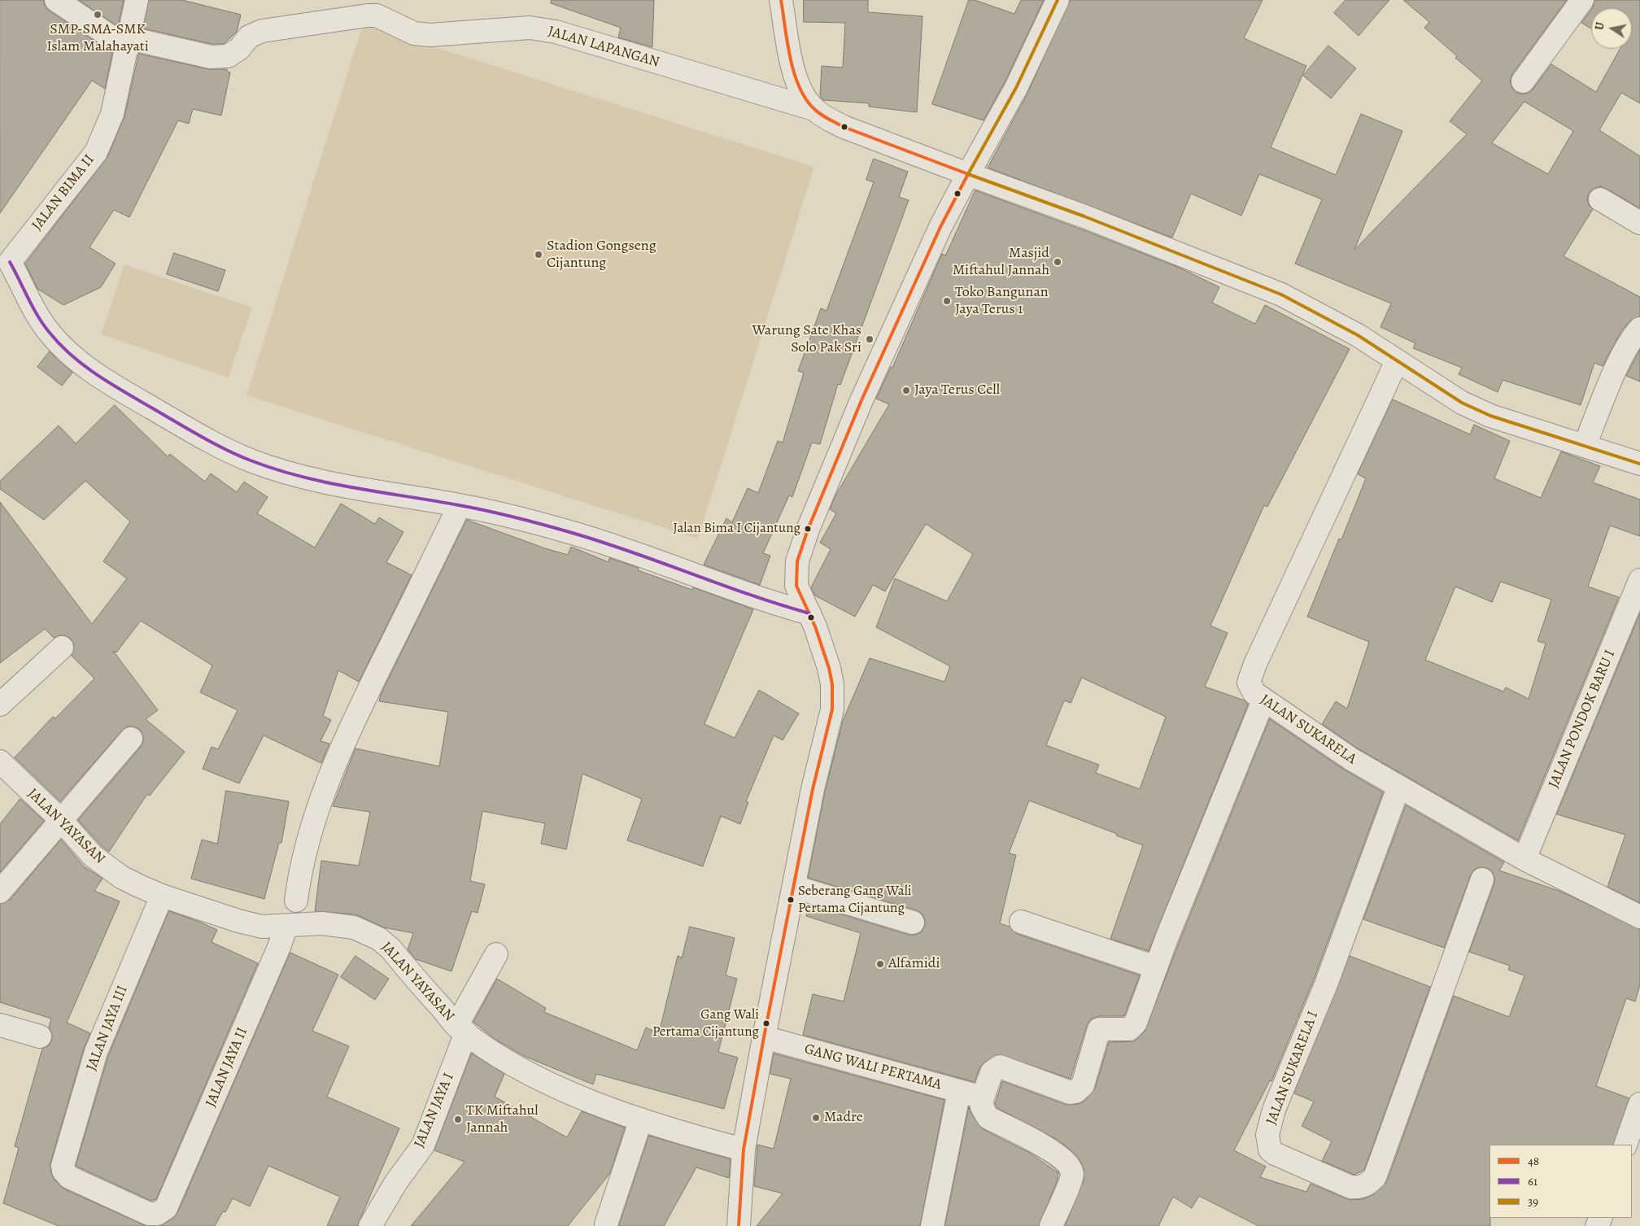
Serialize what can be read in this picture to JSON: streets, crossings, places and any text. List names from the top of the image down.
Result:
{
  "streets": {
    "street": [
      "JALAN LAPANGAN",
      "JALAN BIMA II",
      "JALAN PONDOK BARU I",
      "JALAN SUKARELA",
      "JALAN YAYASAN",
      "JALAN JAYA III",
      "JALAN JAYA II",
      "GANG WALI PERTAMA",
      "JALAN SUKARELA I",
      "JALAN JAYA I"
    ]
  },
  "crossings": [
    ["JALAN LAPANGAN", "JALAN BIMA II"],
    ["JALAN PONDOK BARU I", "JALAN SUKARELA"],
    ["JALAN SUKARELA", "JALAN SUKARELA I"],
    ["JALAN YAYASAN", "JALAN JAYA III"],
    ["JALAN YAYASAN", "JALAN JAYA II"],
    ["JALAN YAYASAN", "JALAN JAYA I"],
    ["JALAN JAYA III", "JALAN JAYA II"]
  ],
  "places": [
    "SMP-SMA-SMK Islam Malahayati",
    "Stadion Gongseng Cijantung",
    "Masjid Miftahul Jannah",
    "Toko Bangunan Jaya Terus 1",
    "Warung Sate Khas Solo Pak Sri",
    "Jaya Terus Cell",
    "Jalan Bima I Cijantung",
    "Seberang Gang Wali Pertama Cijantung",
    "Alfamidi",
    "Gang Wali Pertama Cijantung",
    "Madre",
    "TK Miftahul Jannah"
  ],
  "lines": ["transit line 48", "transit line 39", "transit line 61"],
  "legend": ["48", "61", "39"],
  "north": "left"
}
